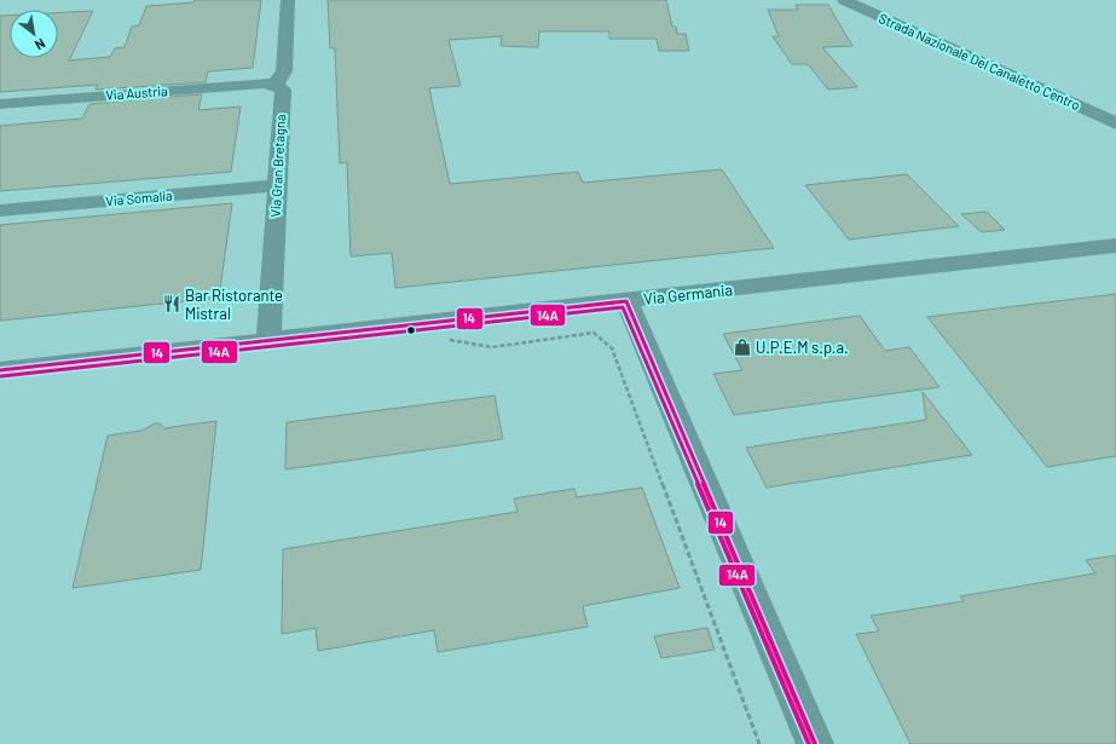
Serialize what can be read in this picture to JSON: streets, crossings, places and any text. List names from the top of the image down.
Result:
{
  "streets": {
    "street": [
      "Strada Nazionale Del Canaletto Centro",
      "Via Austria",
      "Via Gran Bretagna",
      "Via Somalia",
      "Via Germania"
    ]
  },
  "crossings": [
    ["Via Austria", "Via Gran Bretagna"],
    ["Via Gran Bretagna", "Via Somalia"],
    ["Via Gran Bretagna", "Via Germania"]
  ],
  "places": {
    "restaurant": ["Bar Ristorante Mistral"],
    "shop": ["U.P.E.M s.p.a."]
  },
  "lines": ["transit line 14", "transit line 14A"],
  "north": "bottom right"
}
